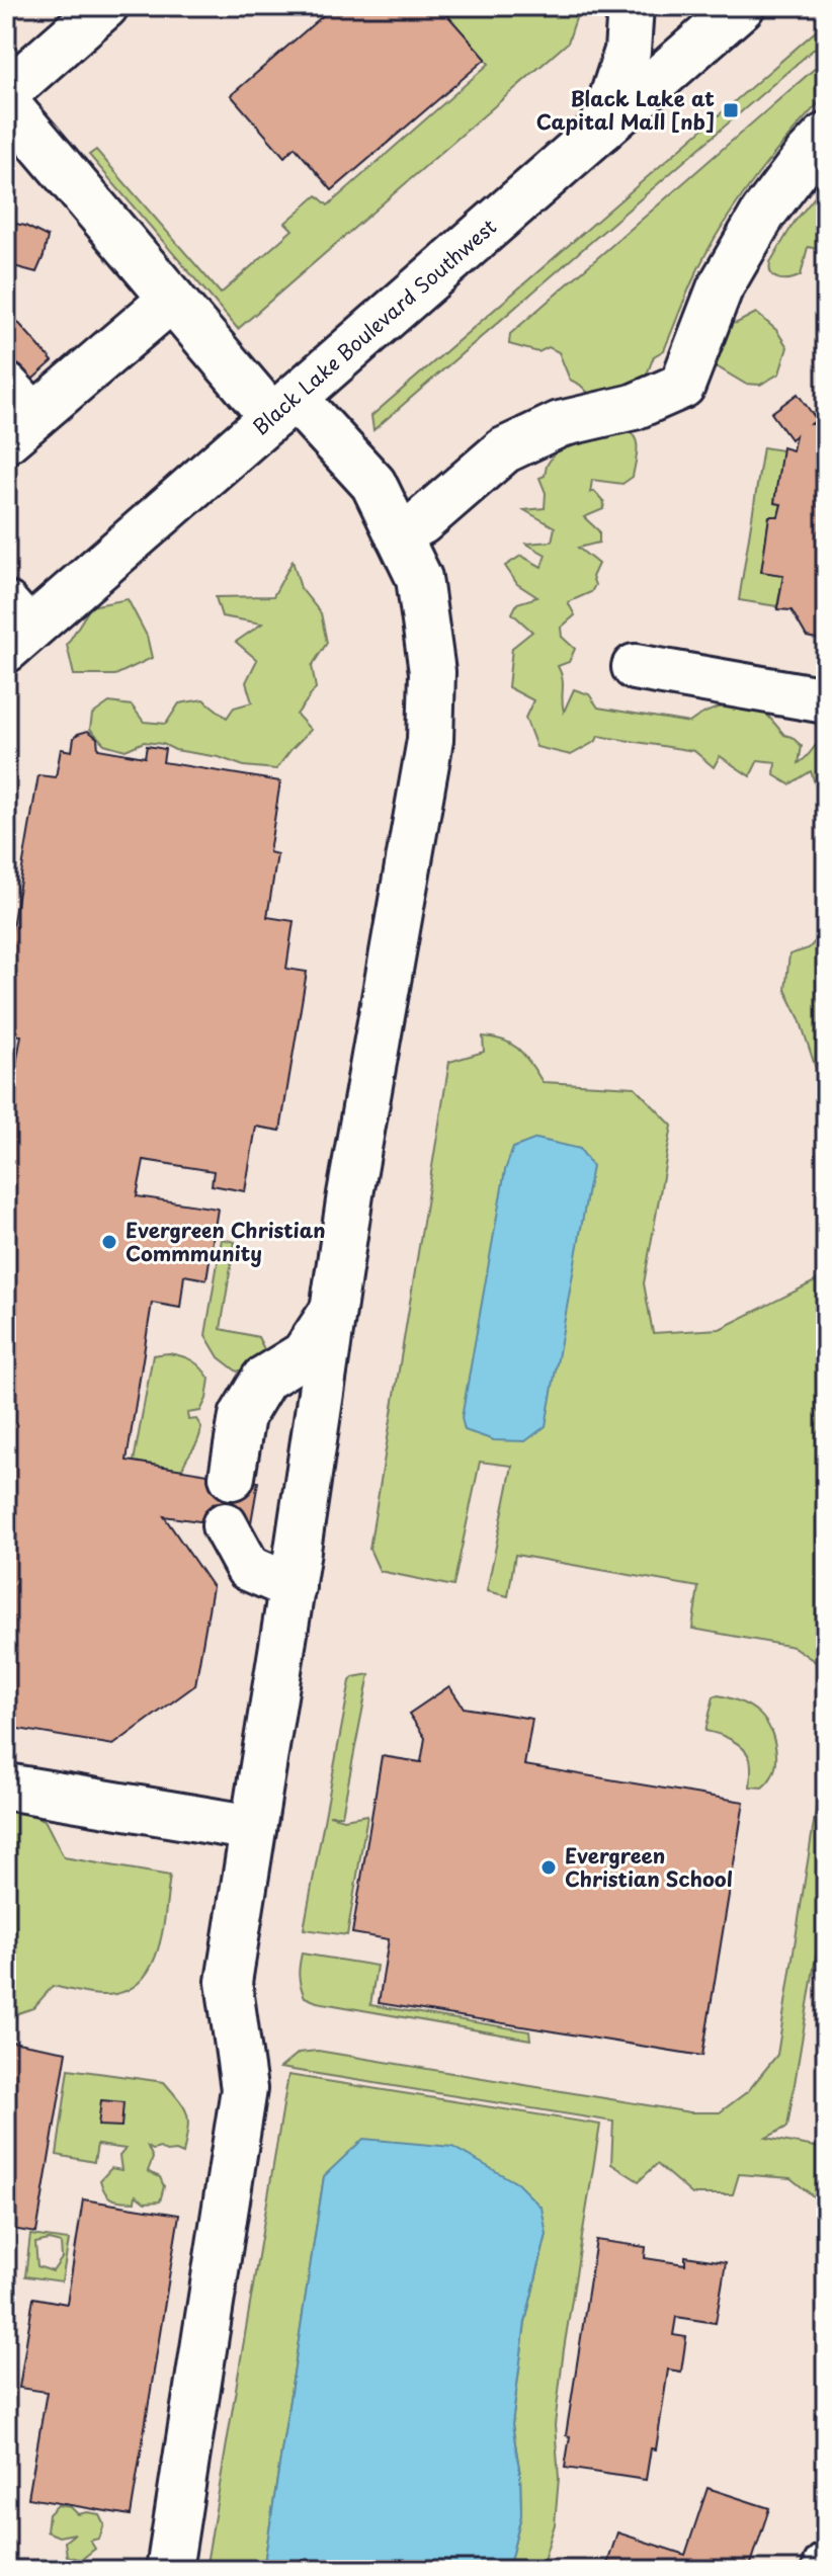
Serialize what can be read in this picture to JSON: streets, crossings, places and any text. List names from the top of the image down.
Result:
{
  "streets": {
    "main road": ["Black Lake Boulevard Southwest"]
  },
  "places": {
    "transit": ["Black Lake at Capital Mall [nb]"],
    "other": ["Evergreen Christian Commmunity", "Evergreen Christian School"]
  }
}
